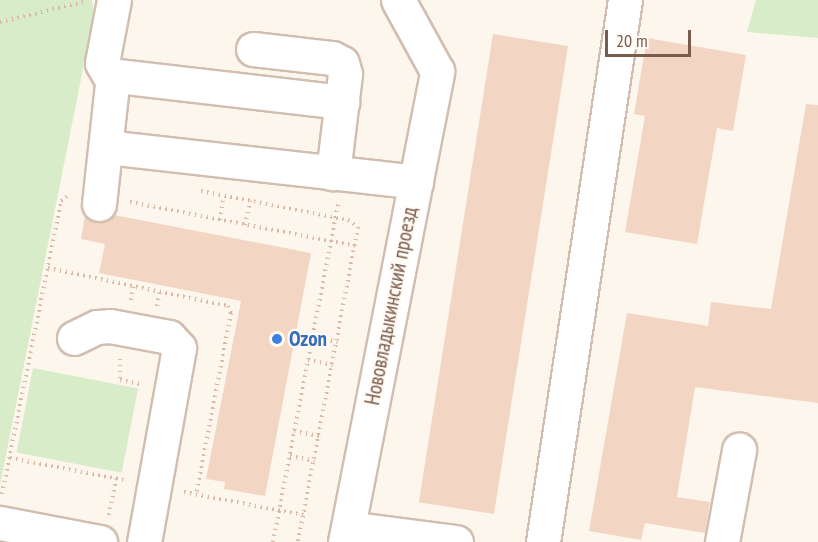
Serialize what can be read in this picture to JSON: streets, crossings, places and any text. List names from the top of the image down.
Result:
{
  "streets": {
    "street": ["Нововладыкинский проезд"]
  },
  "places": ["Ozon"],
  "scale_bar": "20 m"
}
